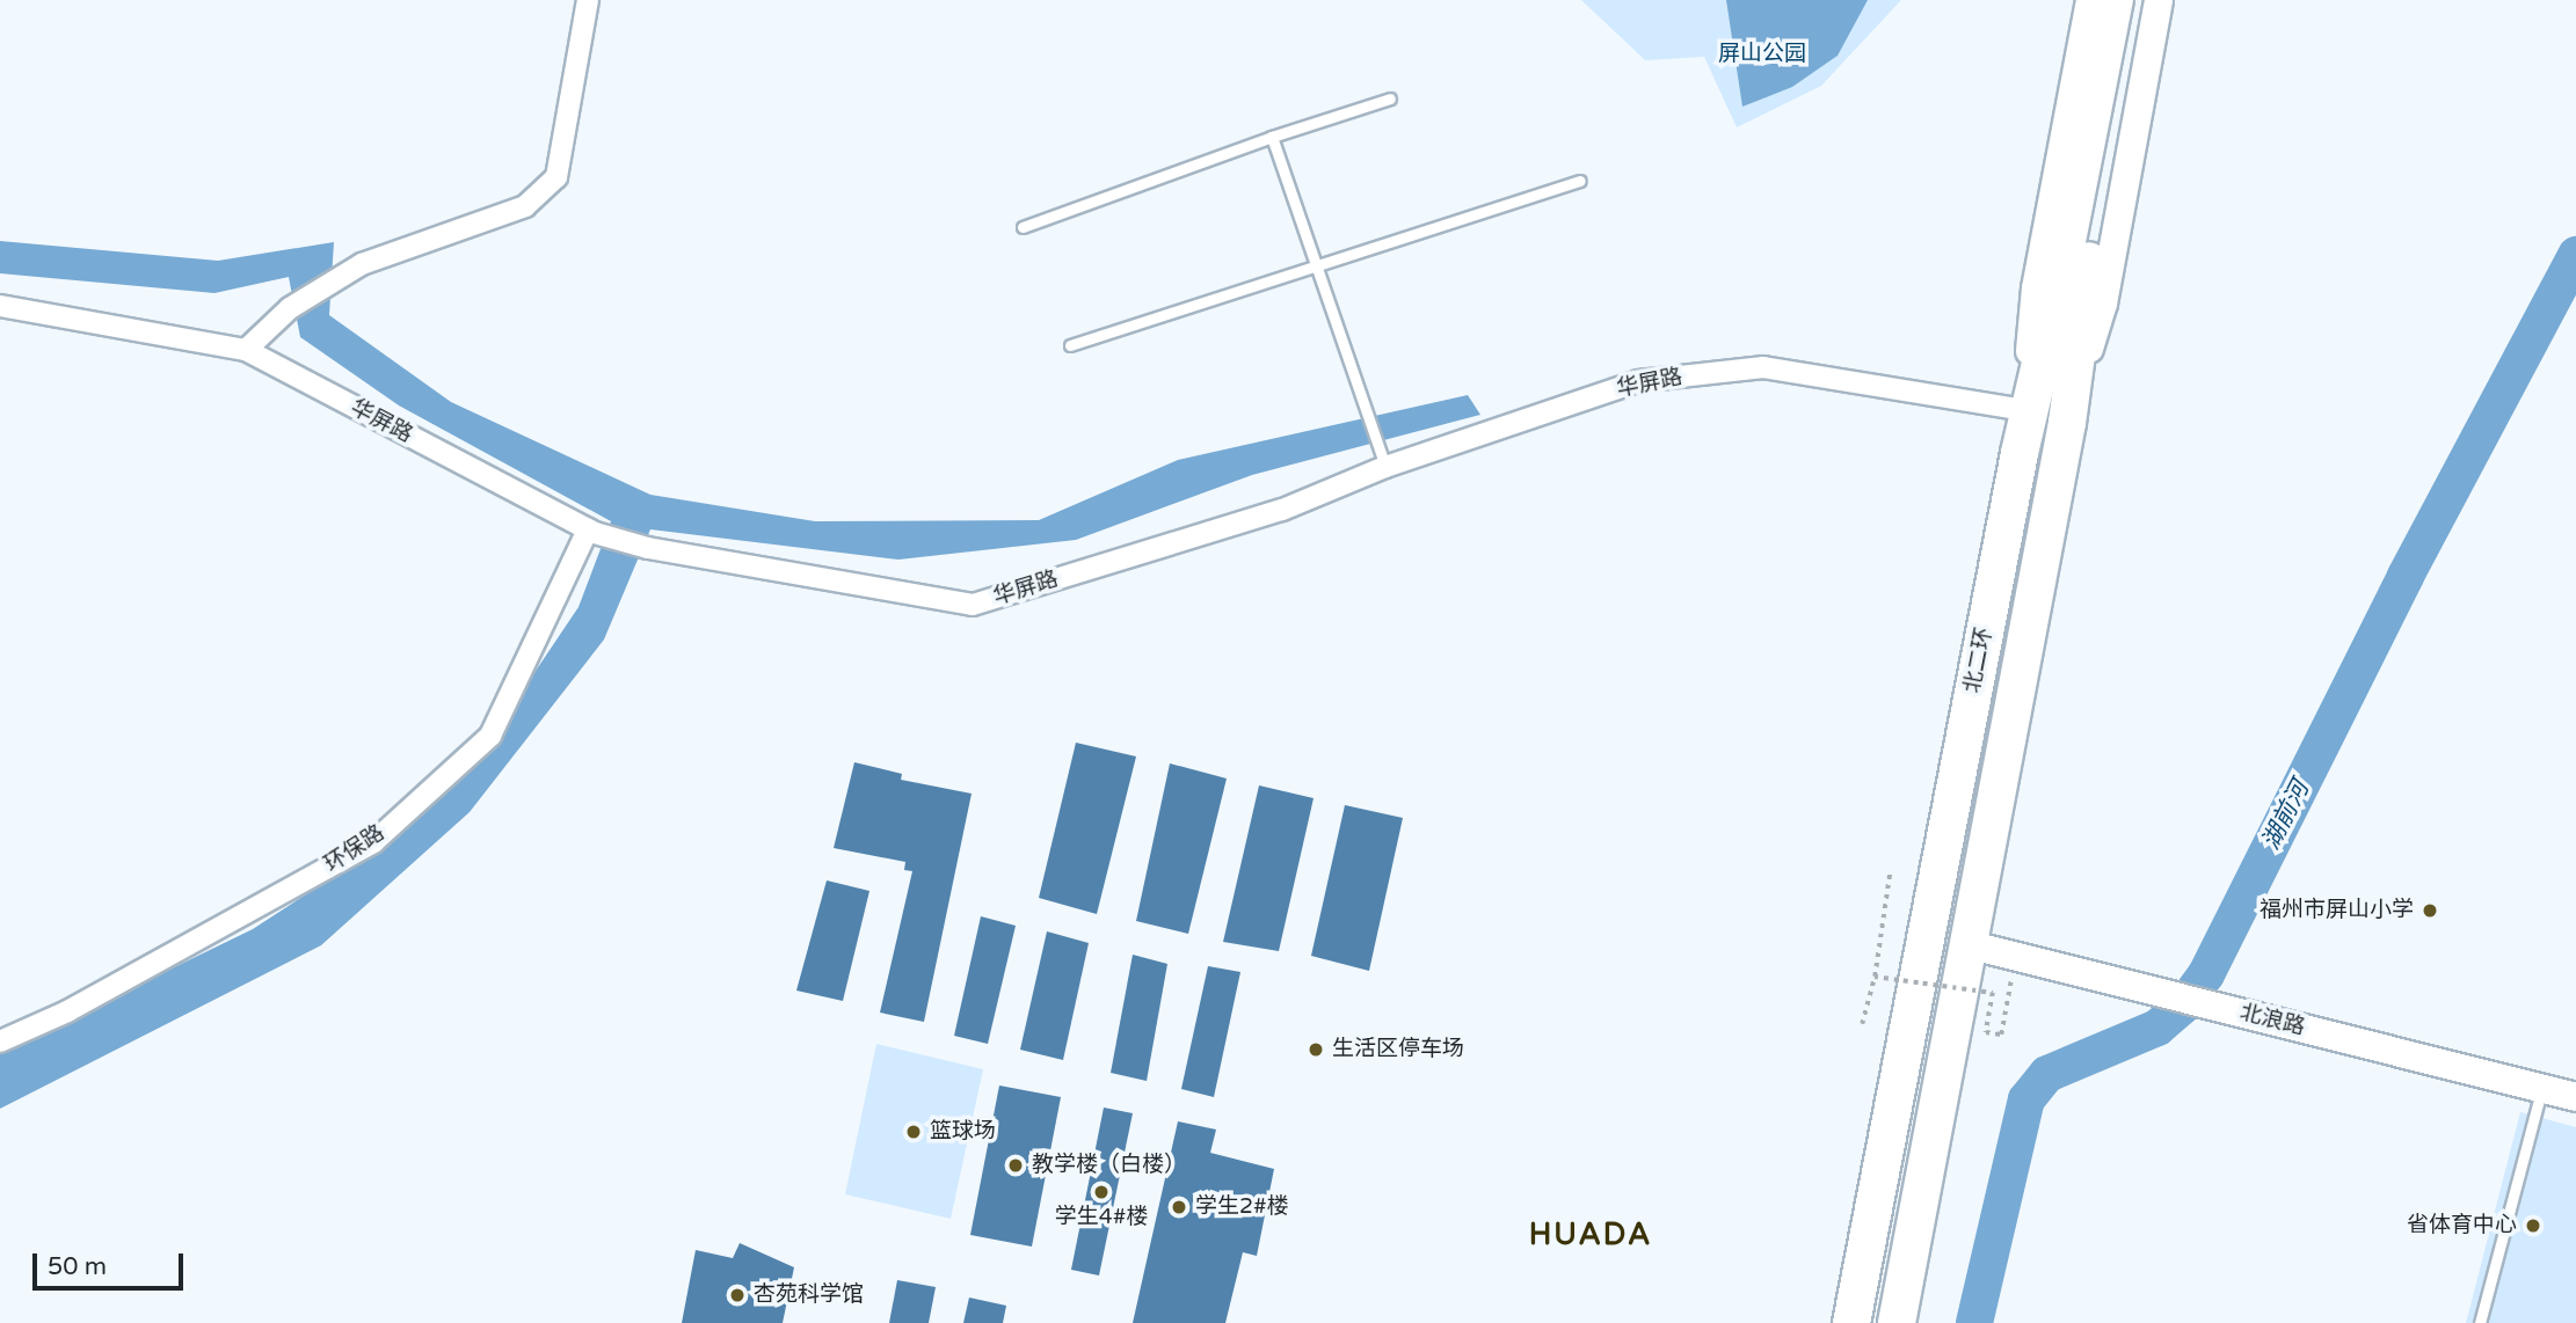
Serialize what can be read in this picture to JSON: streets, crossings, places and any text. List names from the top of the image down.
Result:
{
  "streets": {
    "highway": ["北二环"],
    "main road": ["北浪路"],
    "street": ["华屏路", "环保路"]
  },
  "crossings": [
    ["华屏路", "环保路"],
    ["北二环", "北浪路"]
  ],
  "districts": ["HUADA"],
  "water": ["湖前河"],
  "parks": ["屏山公园"],
  "places": [
    "福州市屏山小学",
    "生活区停车场",
    "篮球场",
    "教学楼（白楼）",
    "学生4#楼",
    "学生2#楼",
    "省体育中心",
    "杏苑科学馆"
  ],
  "scale_bar": "50 m"
}
